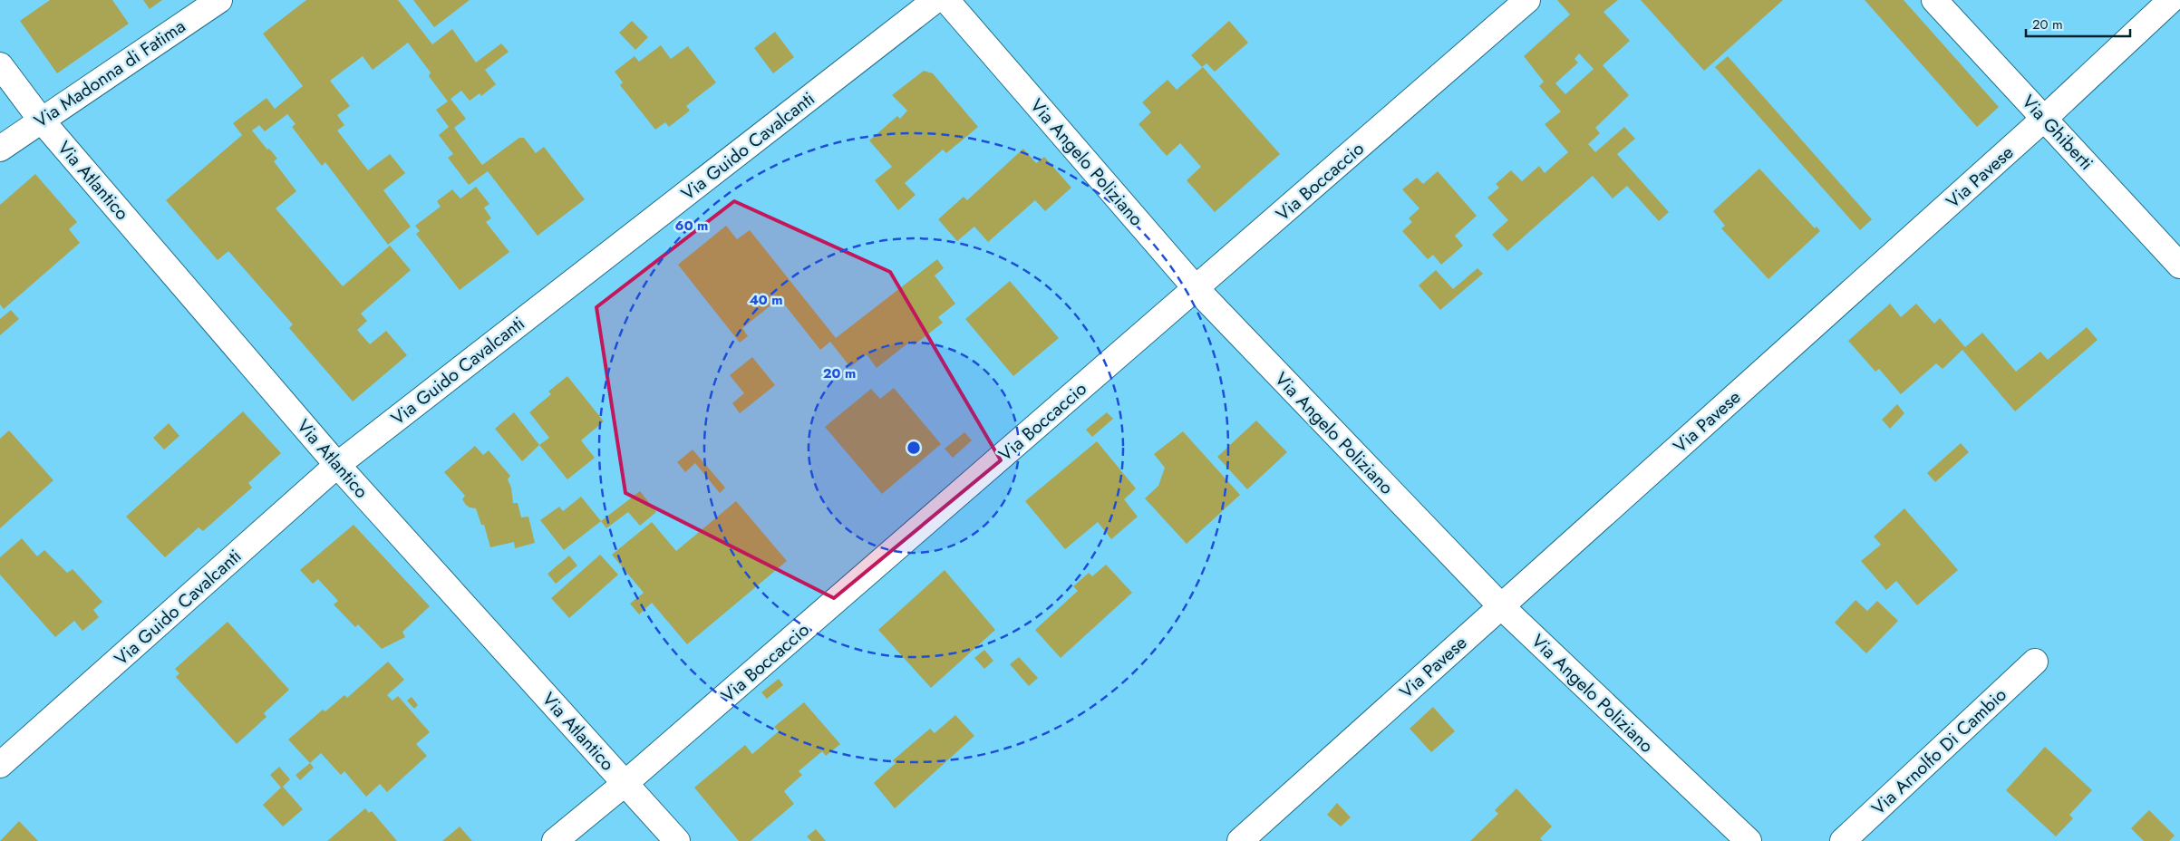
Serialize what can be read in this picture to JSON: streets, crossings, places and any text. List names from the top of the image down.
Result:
{
  "streets": {
    "street": [
      "Via Madonna di Fatima",
      "Via Ghiberti",
      "Via Guido Cavalcanti",
      "Via Angelo Poliziano",
      "Via Pavese",
      "Via Atlantico",
      "Via Boccaccio",
      "Via Arnolfo Di Cambio"
    ]
  },
  "crossings": [
    ["Via Madonna di Fatima", "Via Atlantico"],
    ["Via Ghiberti", "Via Pavese"],
    ["Via Guido Cavalcanti", "Via Atlantico"],
    ["Via Angelo Poliziano", "Via Pavese"],
    ["Via Angelo Poliziano", "Via Boccaccio"],
    ["Via Atlantico", "Via Boccaccio"]
  ],
  "scale_bar": "20 m",
  "rings": ["60 m", "40 m", "20 m"]
}
